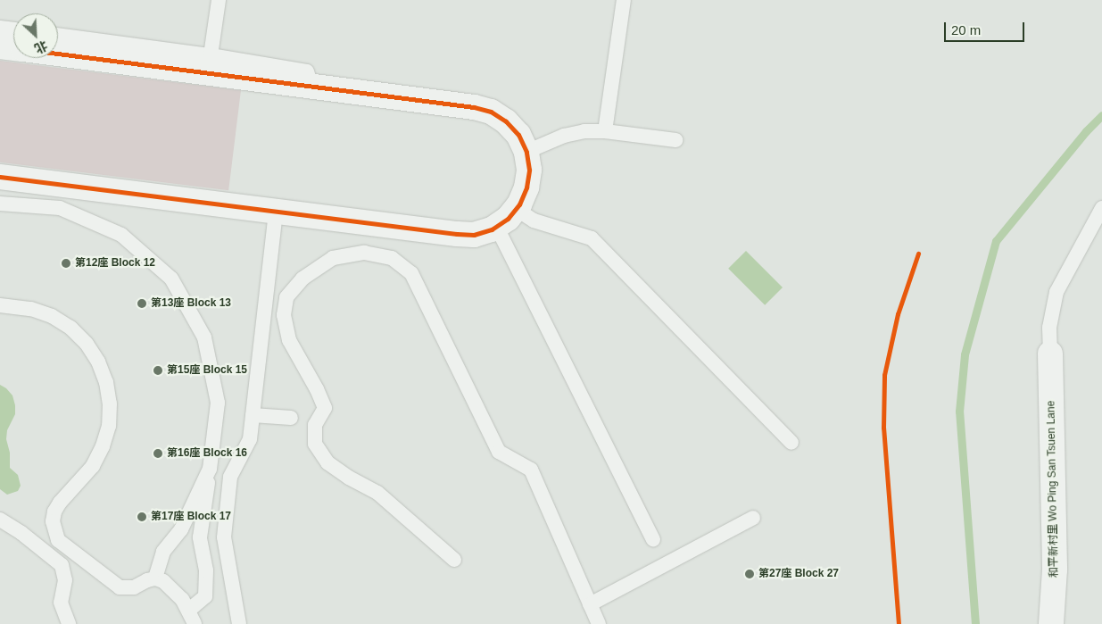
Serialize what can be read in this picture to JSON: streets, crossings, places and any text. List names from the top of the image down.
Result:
{
  "streets": {
    "street": ["和平新村里 Wo Ping San Tsuen Lane"]
  },
  "places": [
    "第12座 Block 12",
    "第13座 Block 13",
    "第15座 Block 15",
    "第16座 Block 16",
    "第17座 Block 17",
    "第27座 Block 27"
  ],
  "scale_bar": "20 m",
  "north": "bottom right"
}
